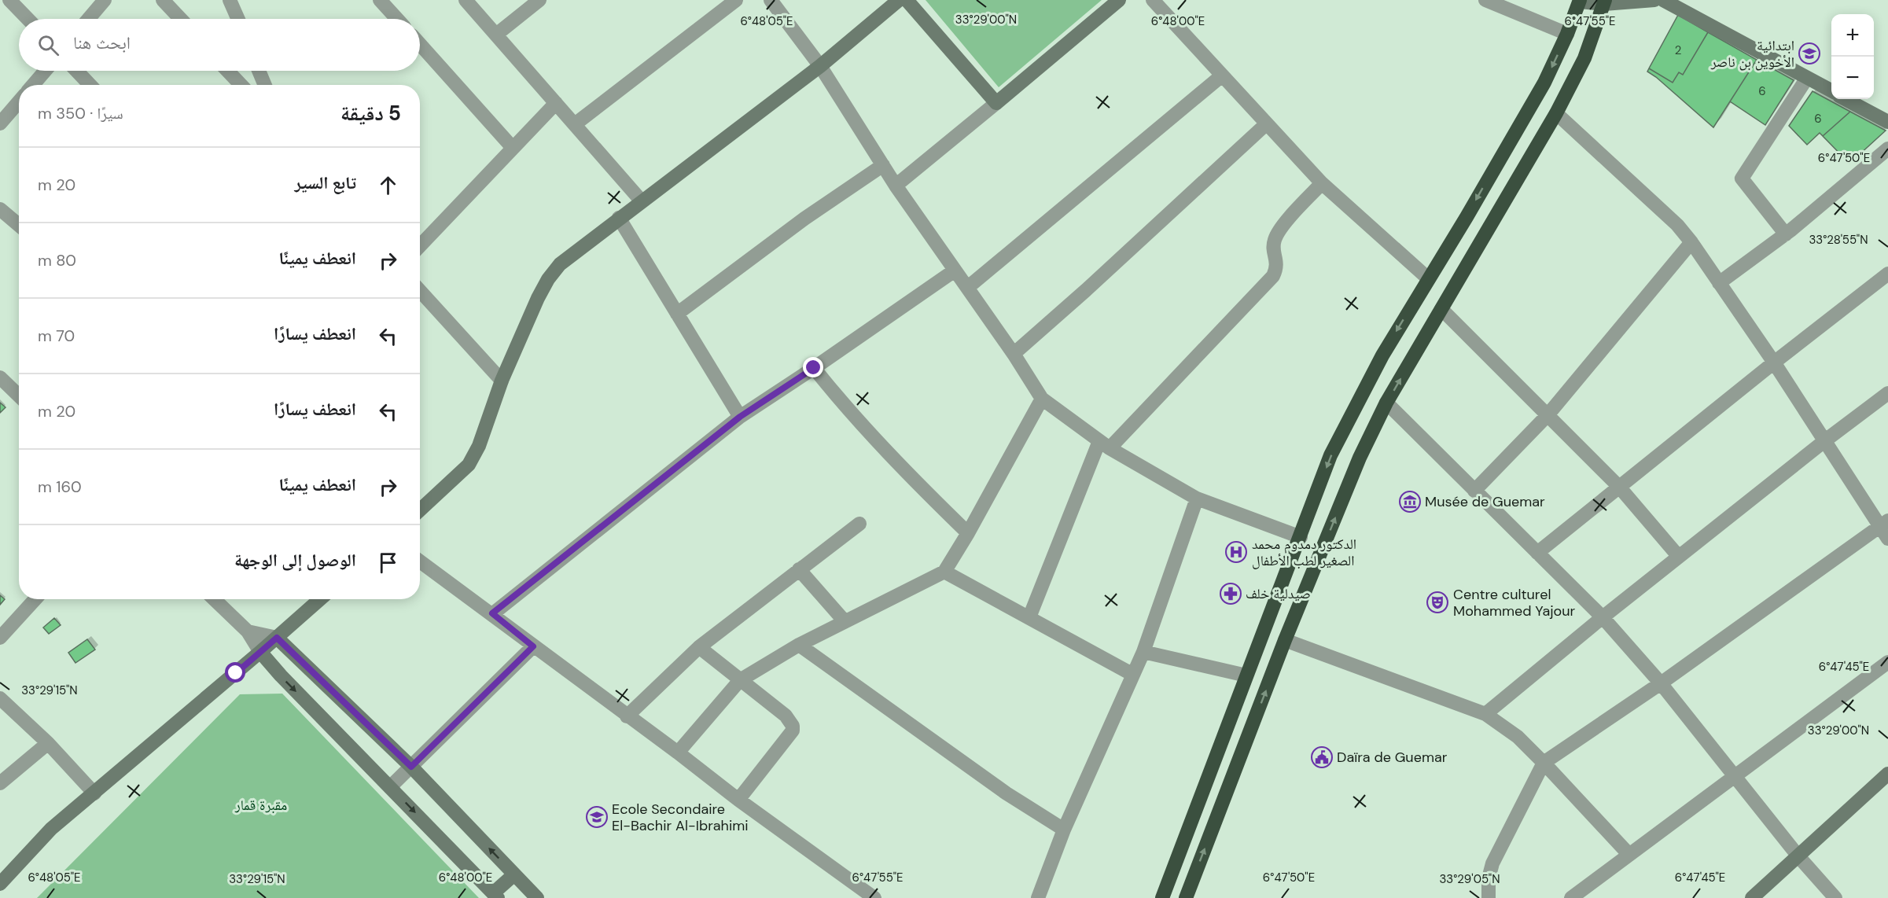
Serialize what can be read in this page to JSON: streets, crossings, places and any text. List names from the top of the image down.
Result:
{
  "parks": ["مقبرة قمار"],
  "places": {
    "school or university": ["ابتدائية الأخوين بن ناصر", "Ecole Secondaire El-Bachir Al-Ibrahimi"],
    "museum": ["Musée de Guemar"],
    "hospital": ["الدكتور دمدوم محمد الصغير لطب الأطفال"],
    "pharmacy": ["صيدلية خلف"],
    "theatre": ["Centre culturel Mohammed Yajour"],
    "public building": ["Daïra de Guemar"]
  },
  "house_numbers": ["2", "6", "6"],
  "page": {
    "map_buttons": ["+", "−"],
    "search": "ابحث هنا",
    "heading": ["5 دقيقة", "سيرًا · 350 m"],
    "list": [
      ["تابع السير", "20 m"],
      ["انعطف يمينًا", "80 m"],
      ["انعطف يسارًا", "70 m"],
      ["انعطف يسارًا", "20 m"],
      ["انعطف يمينًا", "160 m"],
      "الوصول إلى الوجهة"
    ]
  },
  "coordinates": [
    "33°29'00\"N",
    "6°48'05\"E",
    "6°48'00\"E",
    "6°47'55\"E",
    "6°47'50\"E",
    "33°28'55\"N",
    "6°47'45\"E",
    "33°29'15\"N",
    "33°29'05\"N"
  ]
}
